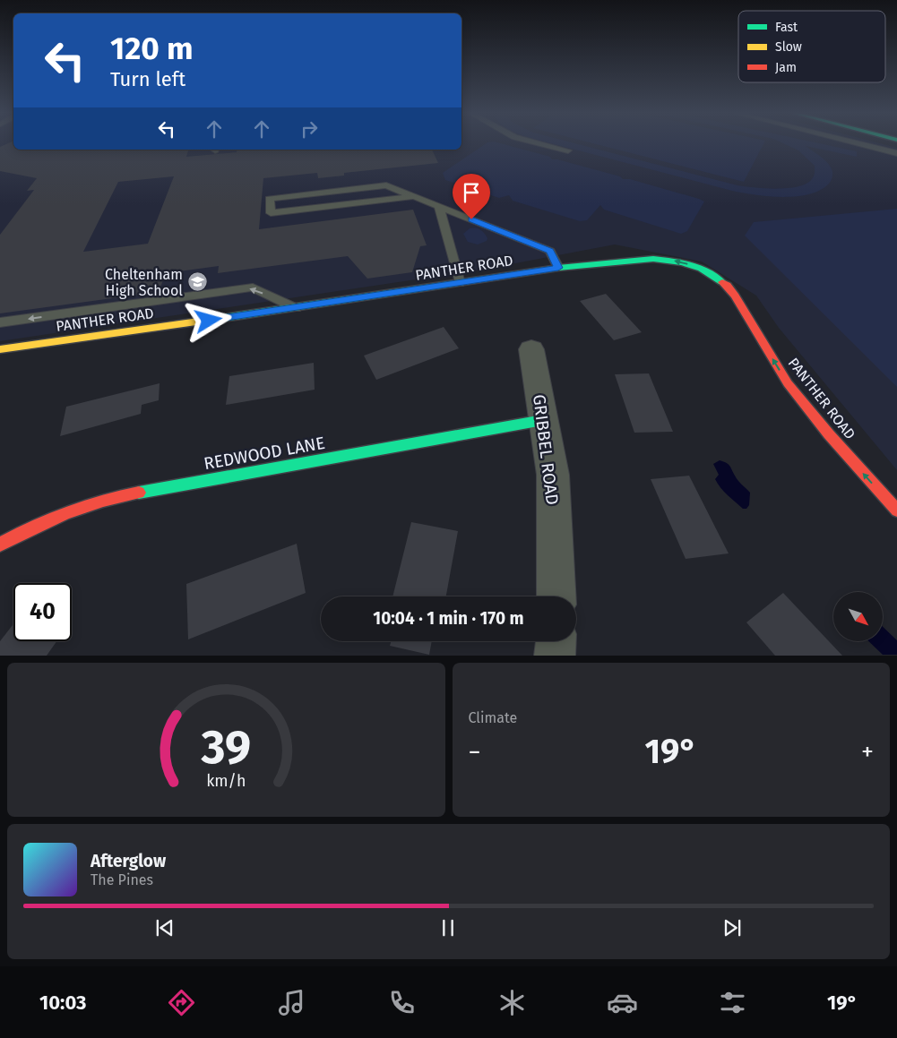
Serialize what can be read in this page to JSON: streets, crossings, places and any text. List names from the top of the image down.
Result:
{
  "streets": {
    "street": ["PANTHER ROAD", "GRIBBEL ROAD", "REDWOOD LANE"]
  },
  "crossings": [
    ["GRIBBEL ROAD", "REDWOOD LANE"]
  ],
  "one_way": ["PANTHER ROAD"],
  "places": {
    "school or university": ["Cheltenham High School"]
  },
  "legend": ["Fast", "Slow", "Jam"],
  "north": "bottom right",
  "page": {
    "turn": ["120 m", "Turn left"],
    "limit": "40",
    "trip": "10:04 · 1 min · 170 m",
    "tile": "Climate",
    "heat": ["−", "19°", "+"],
    "song": ["Afterglow", "The Pines"],
    "tabs": ["10:03", "19°"],
    "gauge": ["39", "km/h"]
  }
}
